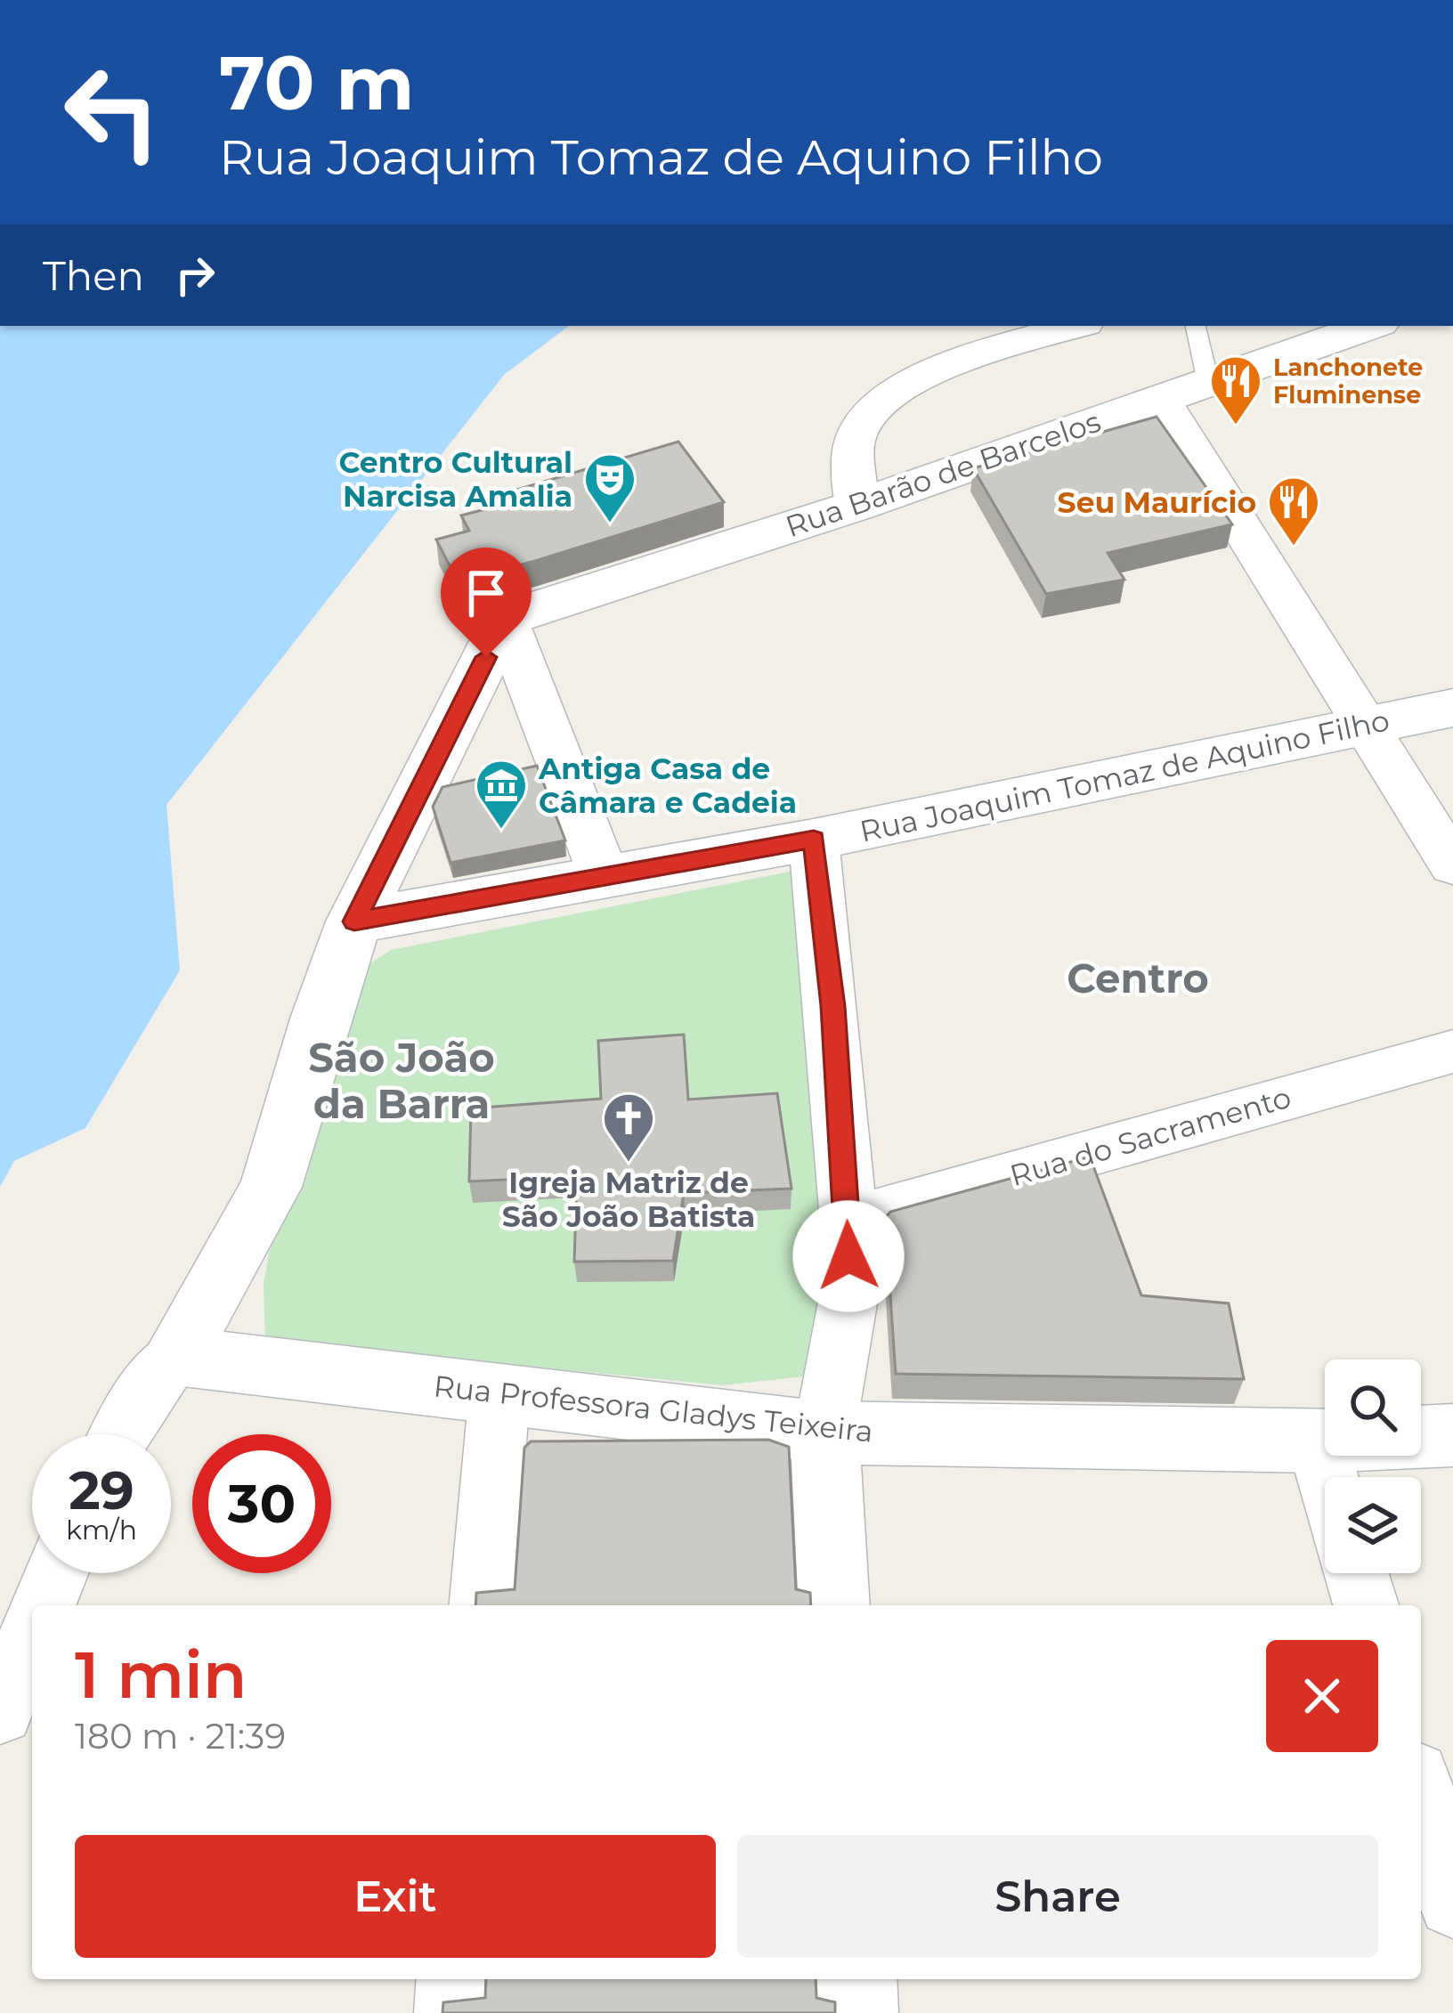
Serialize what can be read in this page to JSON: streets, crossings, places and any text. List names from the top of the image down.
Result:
{
  "streets": {
    "main road": ["Rua Barão de Barcelos", "Rua Joaquim Tomaz de Aquino Filho", "Rua Professora Gladys Teixeira"],
    "street": ["Rua do Sacramento"]
  },
  "districts": ["Centro", "São João da Barra"],
  "places": {
    "restaurant": ["Lanchonete Fluminense", "Seu Maurício"],
    "theatre": ["Centro Cultural Narcisa Amalia"],
    "museum": ["Antiga Casa de Câmara e Cadeia"],
    "church": ["Igreja Matriz de São João Batista"]
  },
  "page": {
    "turn": ["70 m", "Rua Joaquim Tomaz de Aquino Filho"],
    "then": "Then",
    "speed": "29 km/h",
    "limit": "30",
    "heading": ["1 min", "180 m · 21:39"],
    "buttons": ["Exit", "Share"]
  }
}
